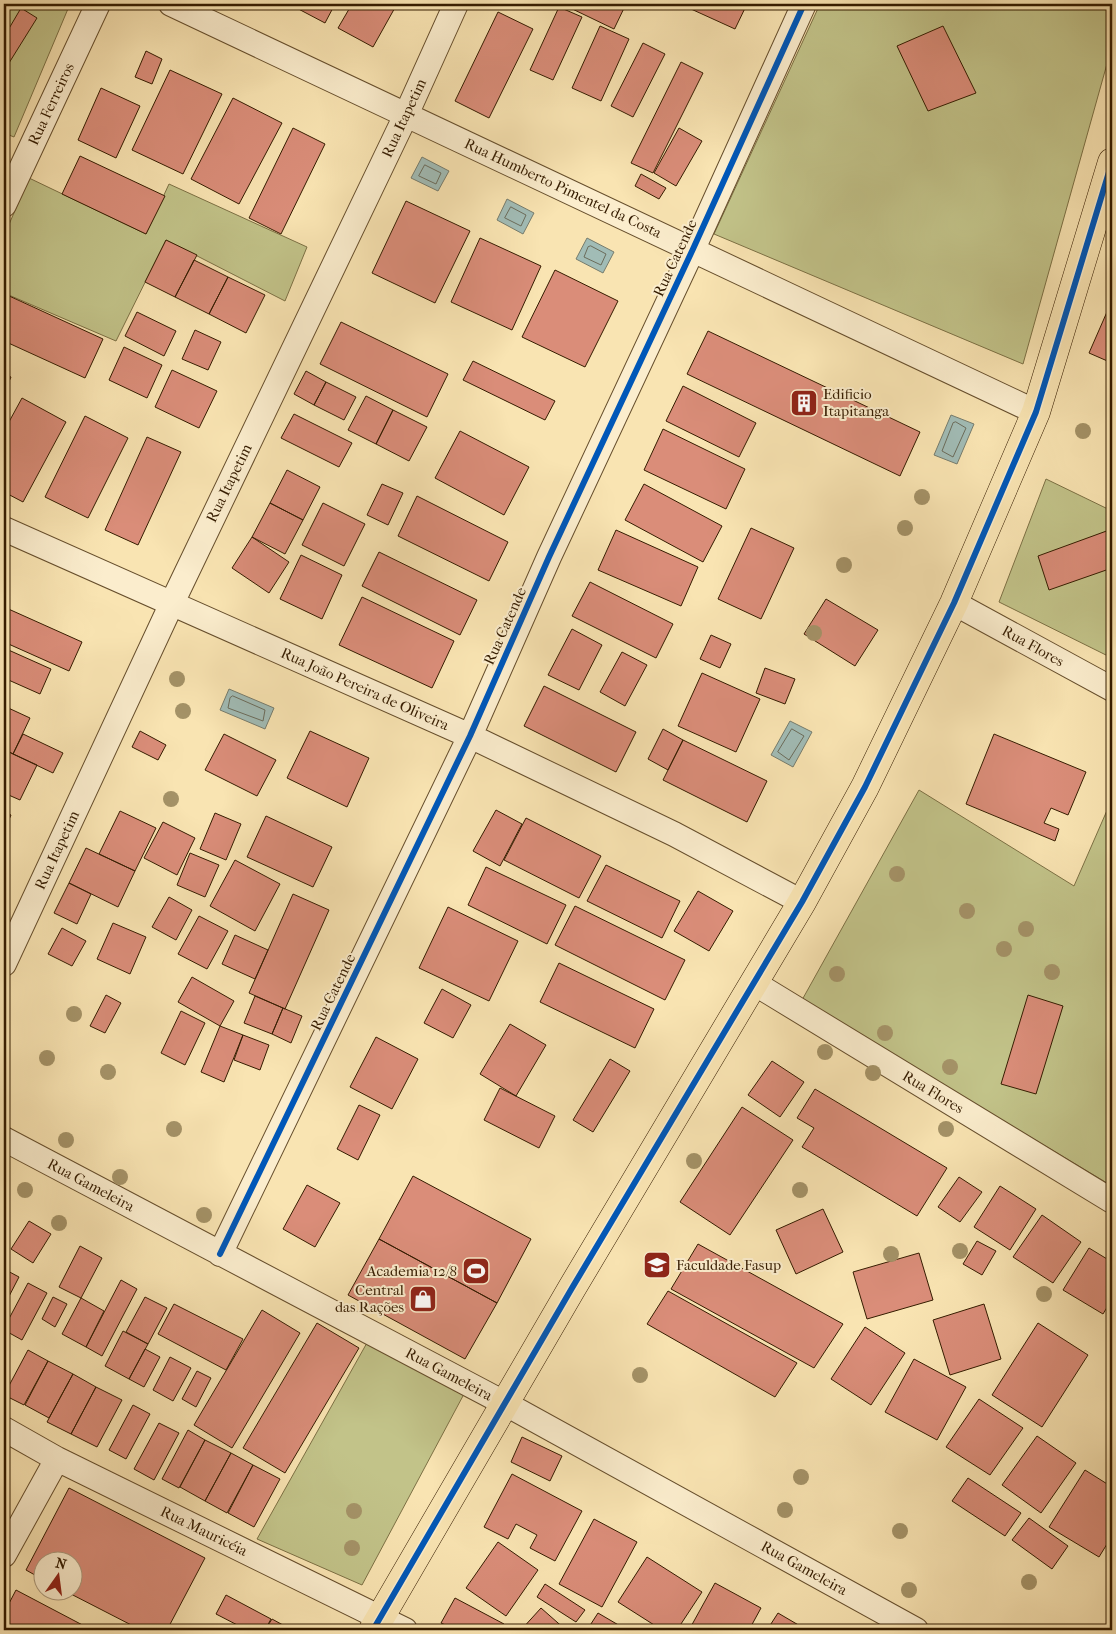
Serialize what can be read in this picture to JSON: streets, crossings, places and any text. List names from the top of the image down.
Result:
{
  "streets": {
    "street": [
      "Rua Ferreiros",
      "Rua Itapetim",
      "Rua Humberto Pimentel da Costa",
      "Rua Catende",
      "Rua Flores",
      "Rua João Pereira de Oliveira",
      "Rua Gameleira",
      "Rua Mauricéia"
    ]
  },
  "crossings": [
    ["Rua Itapetim", "Rua Humberto Pimentel da Costa"],
    ["Rua Itapetim", "Rua João Pereira de Oliveira"],
    ["Rua Humberto Pimentel da Costa", "Rua Catende"],
    ["Rua Catende", "Rua João Pereira de Oliveira"],
    ["Rua Catende", "Rua Gameleira"]
  ],
  "places": {
    "building": ["Edificio Itapitanga"],
    "school or university": ["Faculdade Fasup"],
    "sports": ["Academia 12/8"],
    "shop": ["Central das Rações"]
  },
  "north": "top"
}
